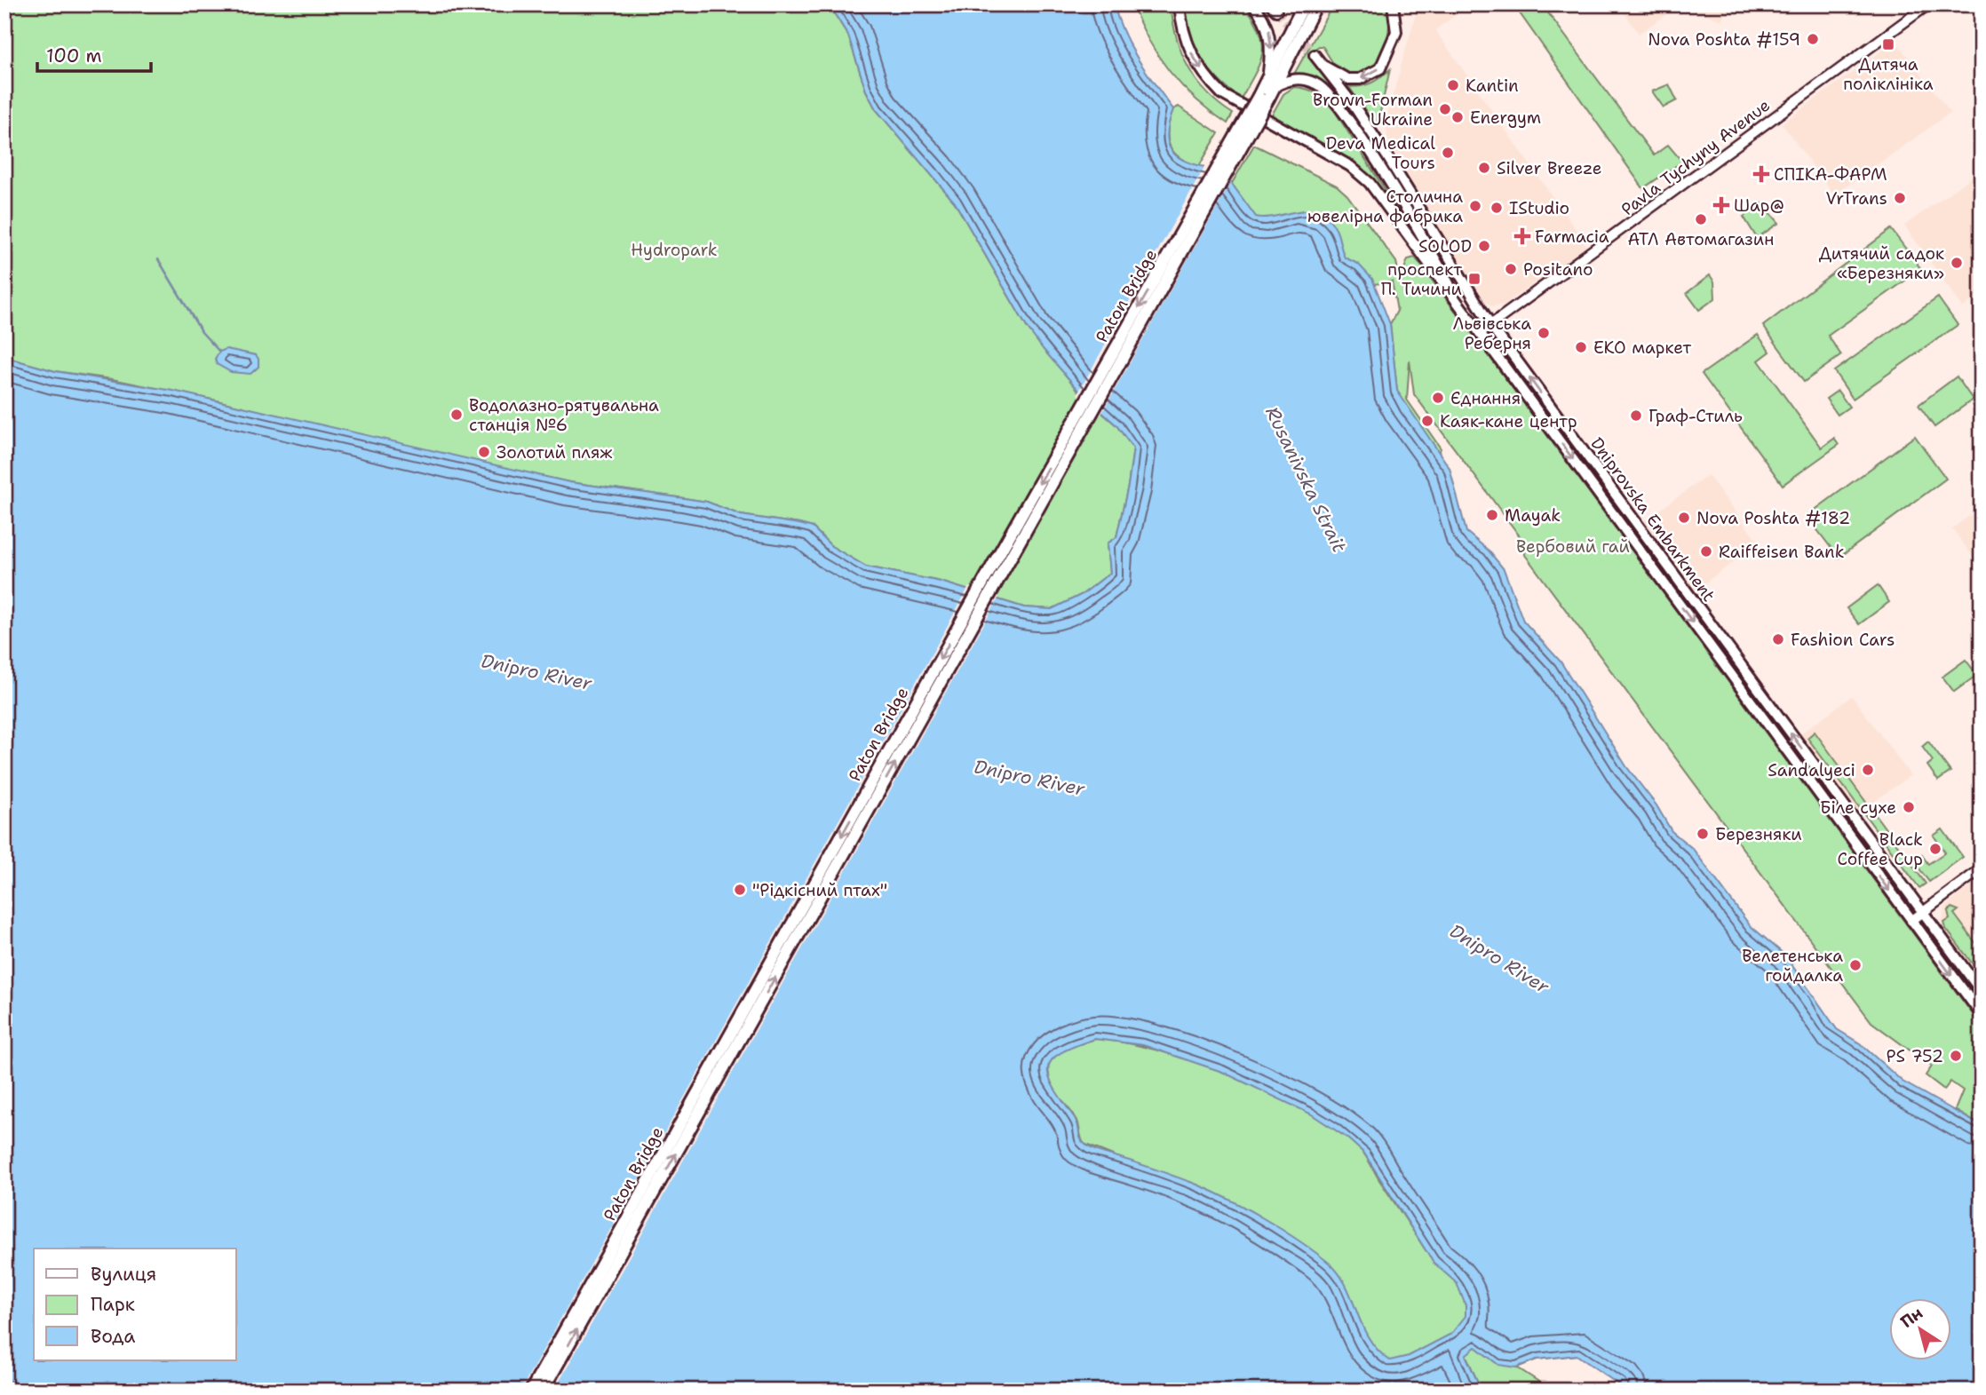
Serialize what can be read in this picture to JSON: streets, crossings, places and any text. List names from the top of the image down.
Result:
{
  "streets": {
    "highway": ["Paton Bridge"],
    "main road": ["Dniprovska Embarkment"],
    "street": ["Pavla Tychyny Avenue"]
  },
  "crossings": [
    ["Pavla Tychyny Avenue", "Dniprovska Embarkment"]
  ],
  "water": ["Rusanivska Strait", "Dnipro River"],
  "parks": ["Hydropark", "Вербовий гай"],
  "places": {
    "other": [
      "Nova Poshta #159",
      "Kantin",
      "Brown-Forman Ukraine",
      "Energym",
      "Deva Medical Tours",
      "Silver Breeze",
      "VrTrans",
      "Столична ювелірна фабрика",
      "IStudio",
      "АТЛ Автомагазин",
      "SOLOD",
      "Дитячий садок «Березняки»",
      "Positano",
      "Львівська Реберня",
      "ЕКО маркет",
      "Єднання",
      "Водолазно-рятувальна станція №6",
      "Граф-Стиль",
      "Каяк-кане центр",
      "Золотий пляж",
      "Mayak",
      "Nova Poshta #182",
      "Raiffeisen Bank",
      "Fashion Cars",
      "Sandalyeci",
      "Біле сухе",
      "Березняки",
      "Black Coffee Cup",
      "\"Рідкісний птах\"",
      "Велетенська гойдалка",
      "PS 752"
    ],
    "transit": ["Дитяча поліклініка", "проспект П. Тичини"],
    "health": ["СПІКА-ФАРМ", "Шар@", "Farmacia"]
  },
  "legend": ["Вулиця", "Парк", "Вода"],
  "scale_bar": "100 m",
  "north": "top left"
}
